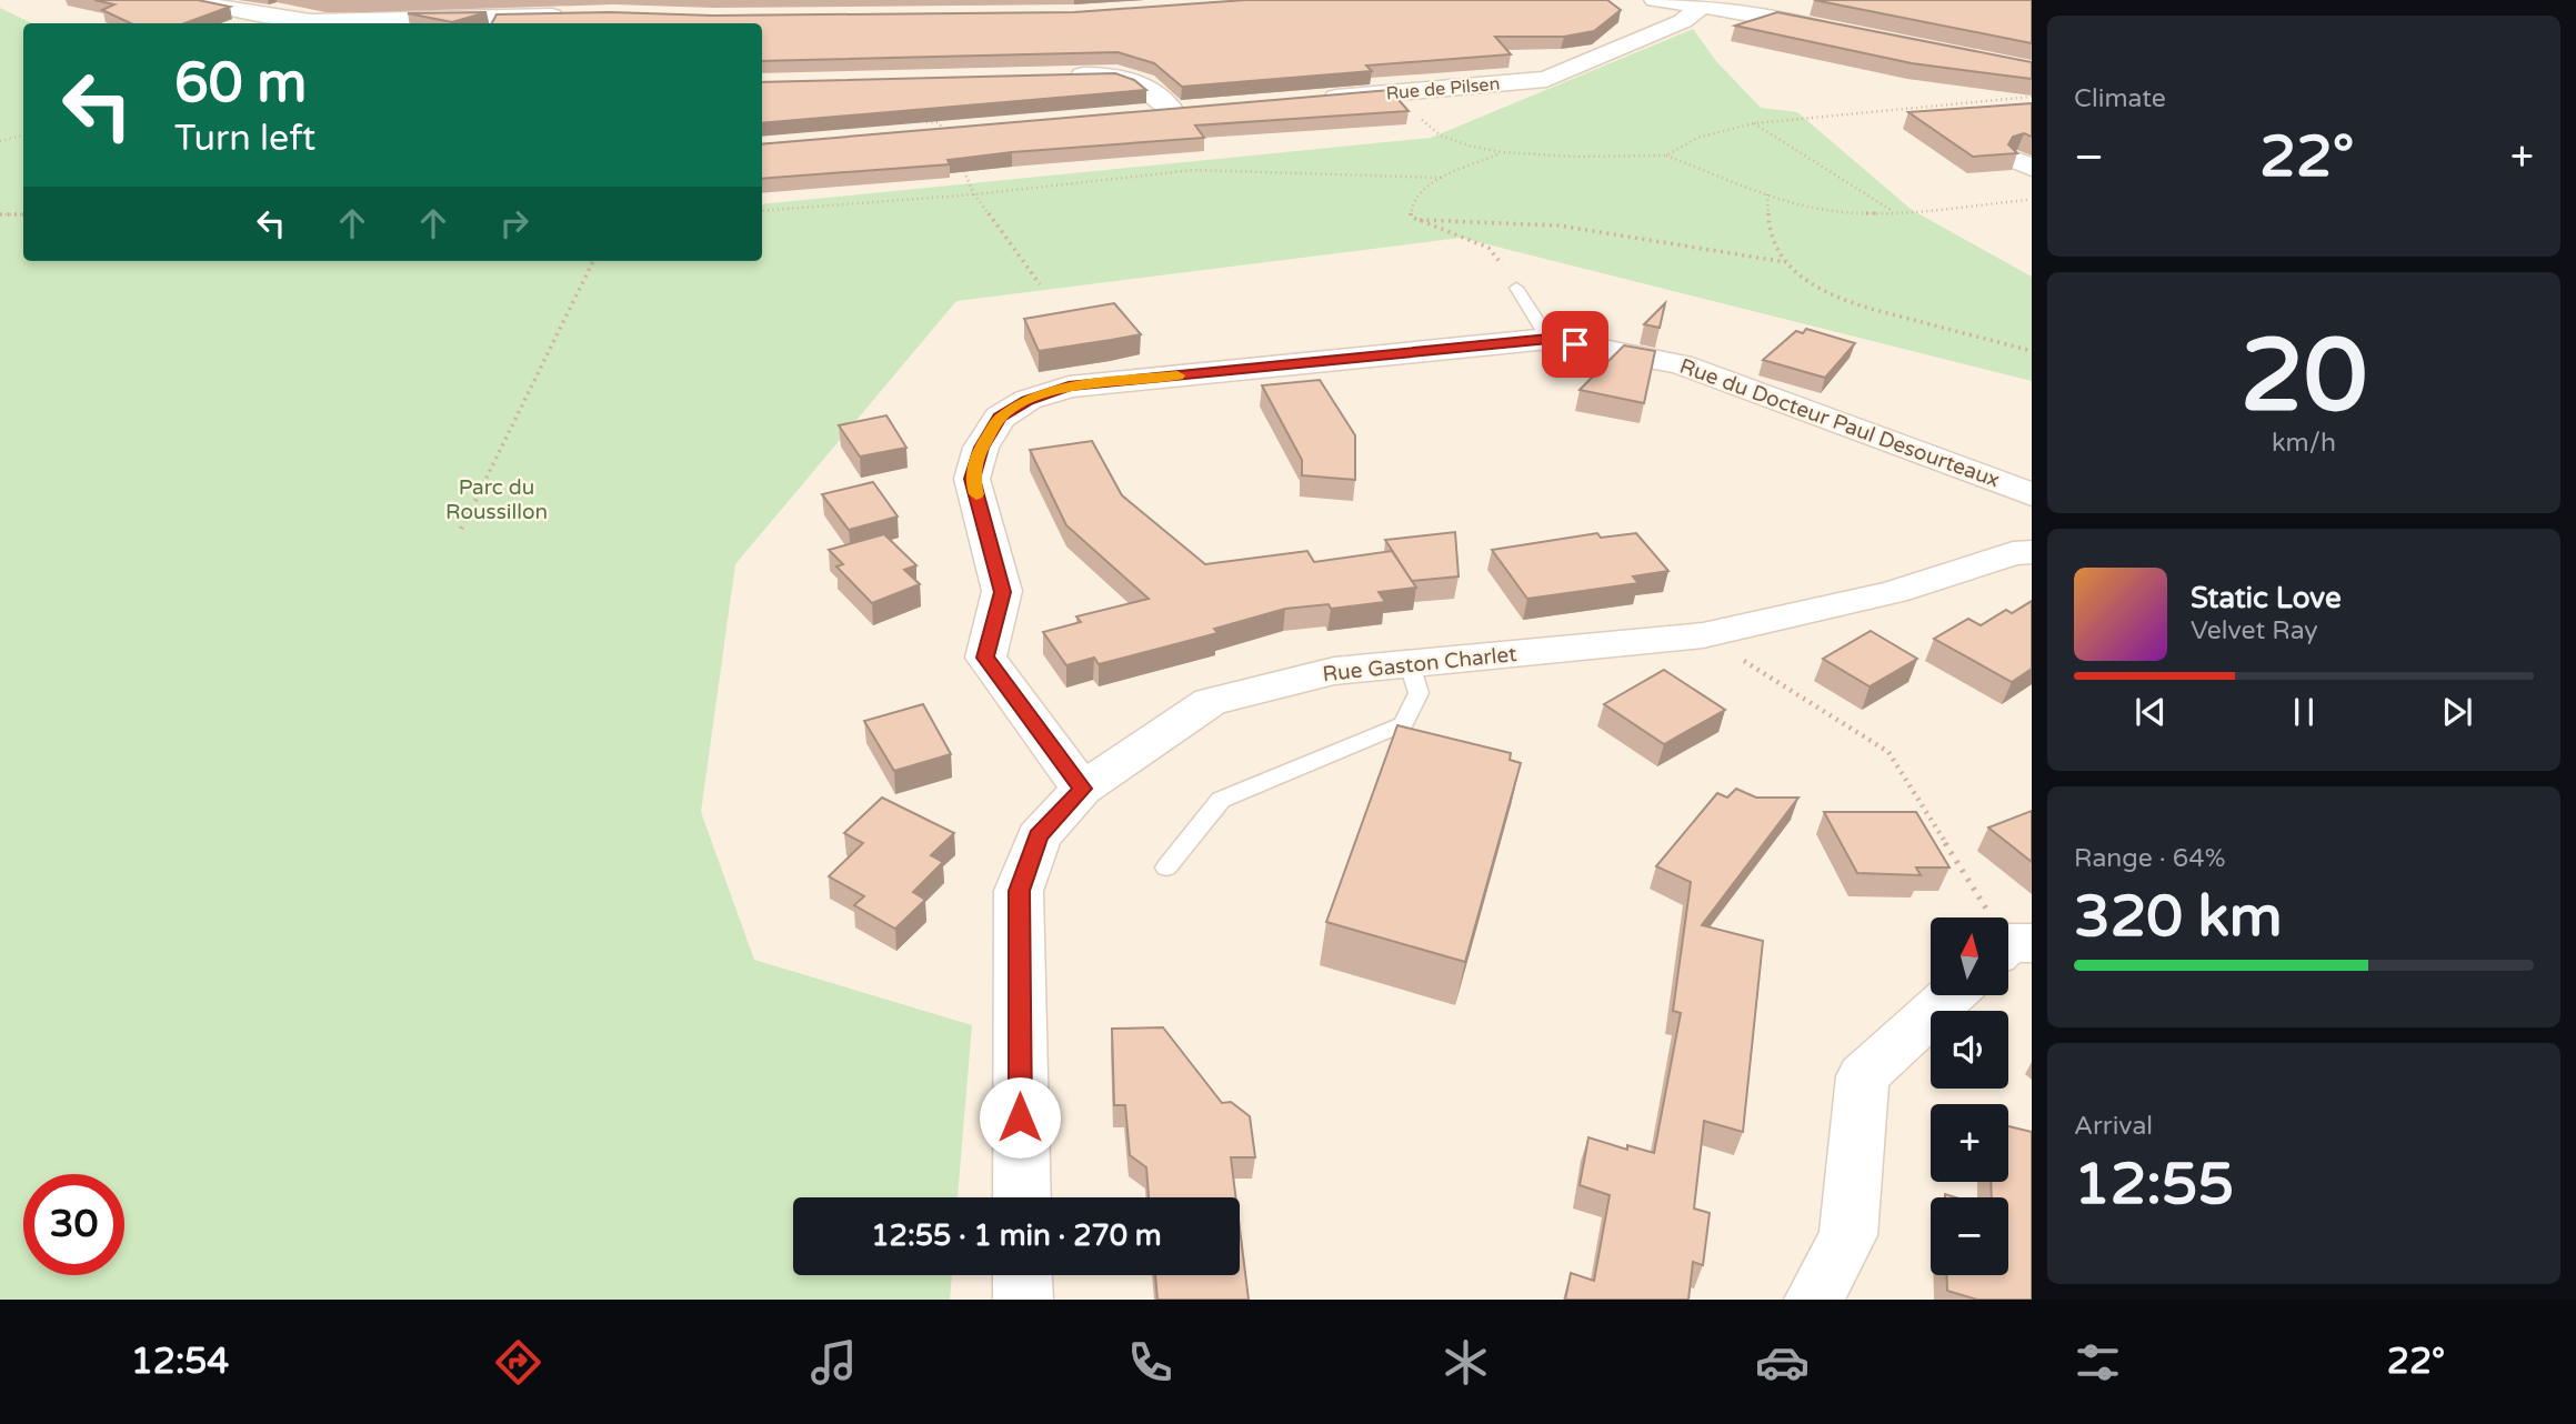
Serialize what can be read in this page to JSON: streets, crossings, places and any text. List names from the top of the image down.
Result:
{
  "streets": {
    "street": ["Rue de Pilsen", "Rue du Docteur Paul Desourteaux", "Rue Gaston Charlet"]
  },
  "crossings": [
    ["Rue du Docteur Paul Desourteaux", "Rue Gaston Charlet"]
  ],
  "parks": ["Parc du Roussillon"],
  "north": "top",
  "page": {
    "tile": [
      "Climate",
      ["20", "km/h"],
      ["Range · 64%", "320 km"],
      ["Arrival", "12:55"]
    ],
    "turn": ["60 m", "Turn left"],
    "heat": ["−", "22°", "+"],
    "song": ["Static Love", "Velvet Ray"],
    "map_buttons": ["+", "−"],
    "limit": "30",
    "trip": "12:55 · 1 min · 270 m",
    "tabs": ["12:54", "22°"]
  }
}
